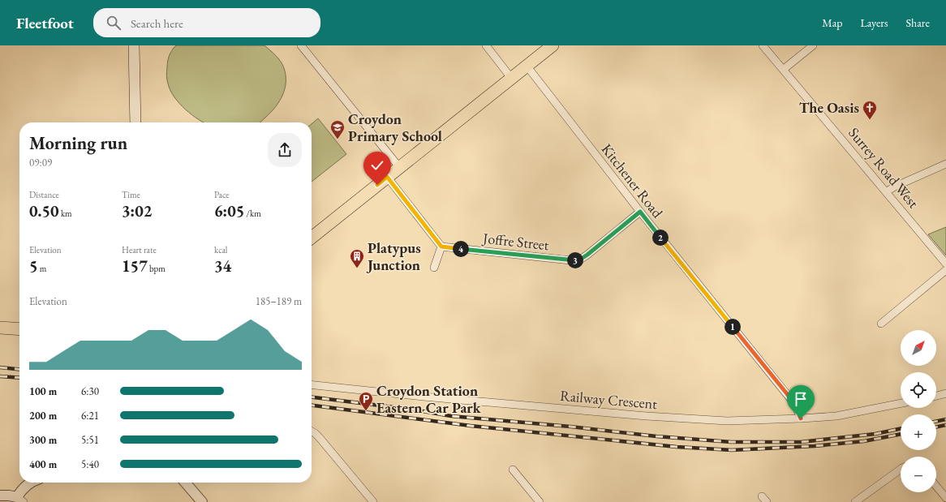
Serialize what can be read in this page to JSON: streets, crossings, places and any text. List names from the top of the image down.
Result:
{
  "streets": {
    "street": [
      "Surrey Road West",
      "Kitchener Road",
      "Joffre Street",
      "Railway Crescent"
    ]
  },
  "crossings": [
    ["Kitchener Road", "Joffre Street"],
    ["Kitchener Road", "Railway Crescent"]
  ],
  "places": {
    "church": ["The Oasis"],
    "school or university": ["Croydon Primary School"],
    "building": ["Platypus Junction"],
    "parking": ["Croydon Station Eastern Car Park"]
  },
  "north": "top right",
  "page": {
    "header": "Fleetfoot",
    "search": "Search here",
    "nav": ["Map", "Layers", "Share"],
    "heading": ["Morning run", "09:09"],
    "stats": [
      ["Distance", "0.50 km"],
      ["Time", "3:02"],
      ["Pace", "6:05 /km"],
      ["Elevation", "5 m"],
      ["Heart rate", "157 bpm"],
      ["kcal", "34"]
    ],
    "pins": [
      "2",
      "4",
      "3",
      "1"
    ],
    "chart": ["Elevation", "185–189 m"],
    "map_buttons": ["+", "−"],
    "list": [
      {
        "name": "100 m",
        "note": "6:30"
      },
      {
        "name": "200 m",
        "note": "6:21"
      },
      {
        "name": "300 m",
        "note": "5:51"
      },
      {
        "name": "400 m",
        "note": "5:40"
      }
    ]
  }
}
